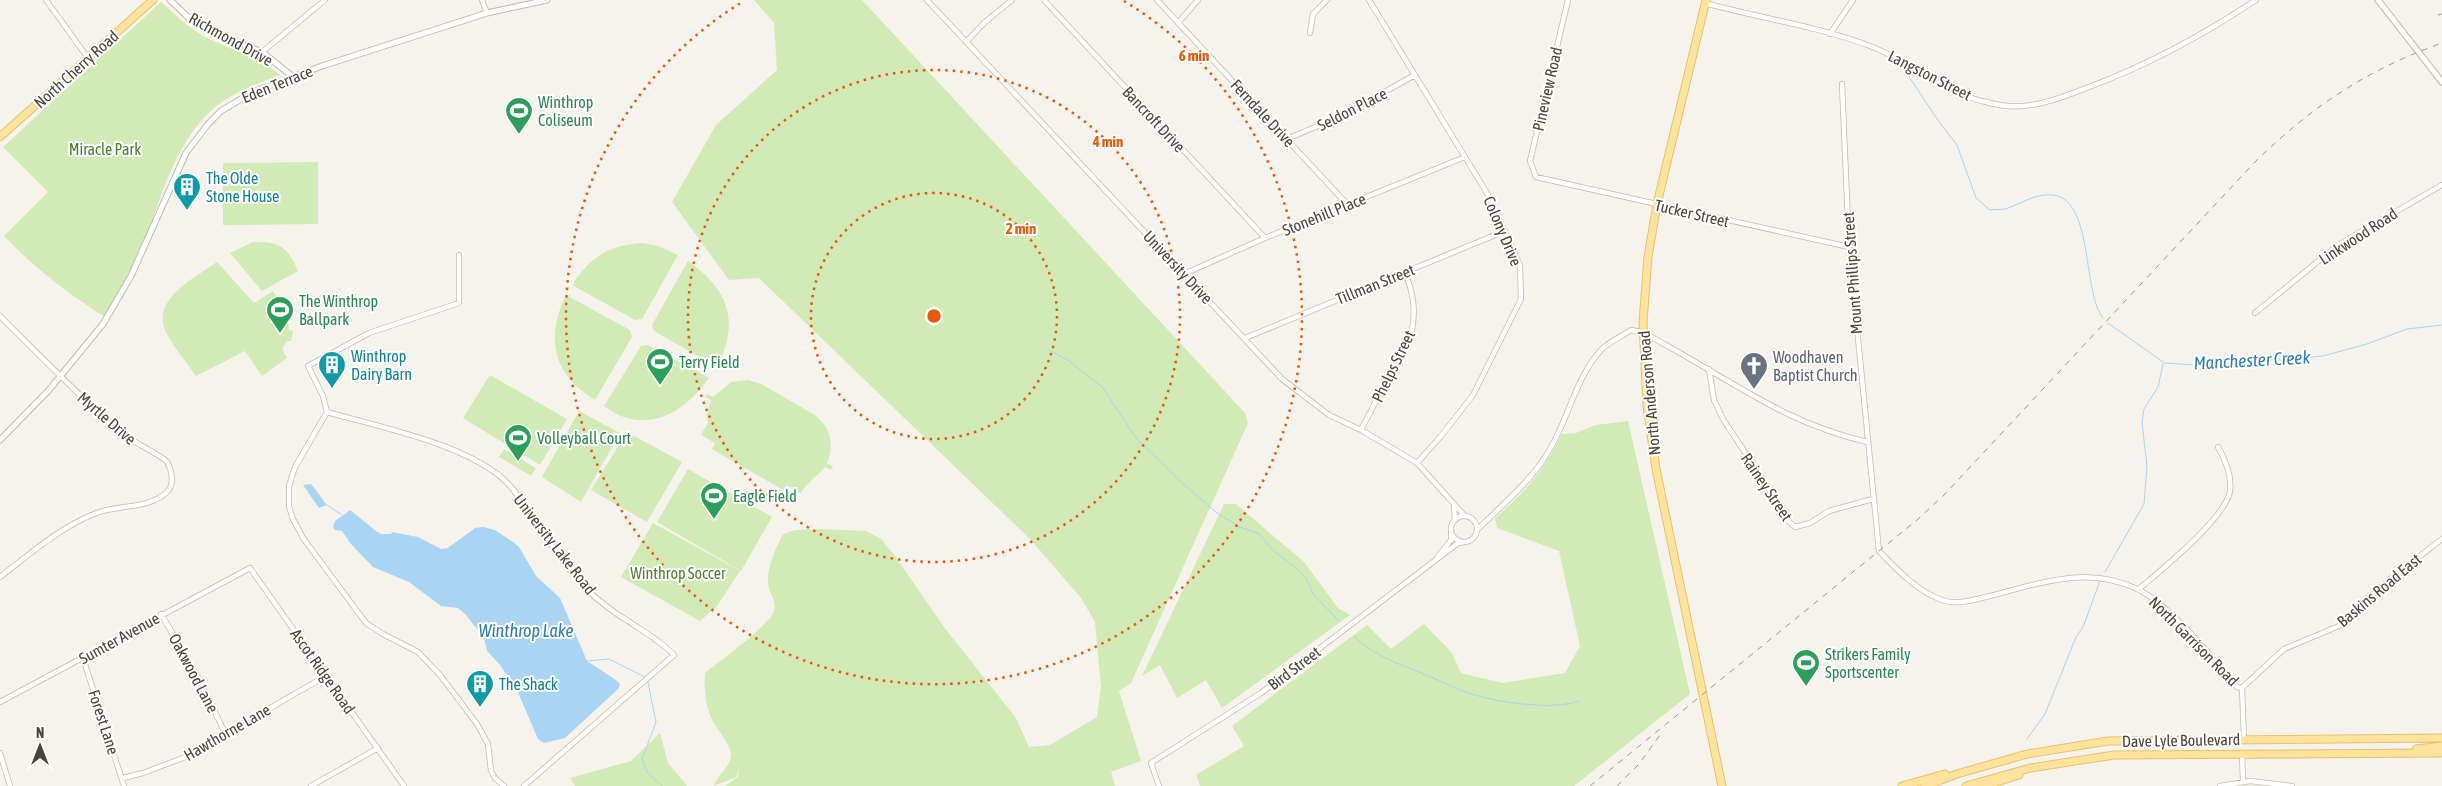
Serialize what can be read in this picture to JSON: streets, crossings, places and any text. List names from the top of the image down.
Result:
{
  "streets": {
    "main road": ["North Cherry Road", "North Anderson Road", "Dave Lyle Boulevard"],
    "street": [
      "Richmond Drive",
      "Langston Street",
      "Eden Terrace",
      "Pineview Road",
      "Seldon Place",
      "Ferndale Drive",
      "Bancroft Drive",
      "Tucker Street",
      "Stonehill Place",
      "Colony Drive",
      "Linkwood Road",
      "University Drive",
      "Mount Phillips Street",
      "Tillman Street",
      "Phelps Street",
      "Myrtle Drive",
      "Rainey Street",
      "University Lake Road",
      "Baskins Road East",
      "Sumter Avenue",
      "North Garrison Road",
      "Bird Street",
      "Ascot Ridge Road",
      "Oakwood Lane",
      "Forest Lane",
      "Hawthorne Lane"
    ]
  },
  "crossings": [
    ["Richmond Drive", "Eden Terrace"],
    ["Langston Street", "North Anderson Road"],
    ["Eden Terrace", "Myrtle Drive"],
    ["Pineview Road", "Tucker Street"],
    ["Seldon Place", "Ferndale Drive"],
    ["Seldon Place", "Colony Drive"],
    ["Ferndale Drive", "Stonehill Place"],
    ["Bancroft Drive", "Stonehill Place"],
    ["Tucker Street", "Mount Phillips Street"],
    ["Tucker Street", "North Anderson Road"],
    ["Stonehill Place", "Colony Drive"],
    ["Stonehill Place", "University Drive"],
    ["Colony Drive", "University Drive"],
    ["Colony Drive", "Tillman Street"],
    ["University Drive", "Tillman Street"],
    ["University Drive", "Phelps Street"],
    ["University Drive", "Bird Street"],
    ["Mount Phillips Street", "Rainey Street"],
    ["Mount Phillips Street", "North Garrison Road"],
    ["Tillman Street", "Phelps Street"],
    ["North Anderson Road", "Bird Street"],
    ["Baskins Road East", "North Garrison Road"],
    ["Sumter Avenue", "Ascot Ridge Road"],
    ["Sumter Avenue", "Oakwood Lane"],
    ["Sumter Avenue", "Forest Lane"],
    ["North Garrison Road", "Dave Lyle Boulevard"],
    ["Ascot Ridge Road", "Hawthorne Lane"],
    ["Oakwood Lane", "Hawthorne Lane"],
    ["Forest Lane", "Hawthorne Lane"]
  ],
  "water": ["Manchester Creek", "Winthrop Lake"],
  "parks": ["Miracle Park", "Winthrop Soccer"],
  "places": {
    "sports": [
      "Winthrop Coliseum",
      "The Winthrop Ballpark",
      "Terry Field",
      "Volleyball Court",
      "Eagle Field",
      "Strikers Family Sportscenter"
    ],
    "building": ["The Olde Stone House", "Winthrop Dairy Barn", "The Shack"],
    "church": ["Woodhaven Baptist Church"]
  },
  "north": "top",
  "rings": ["6 min", "4 min", "2 min"]
}
